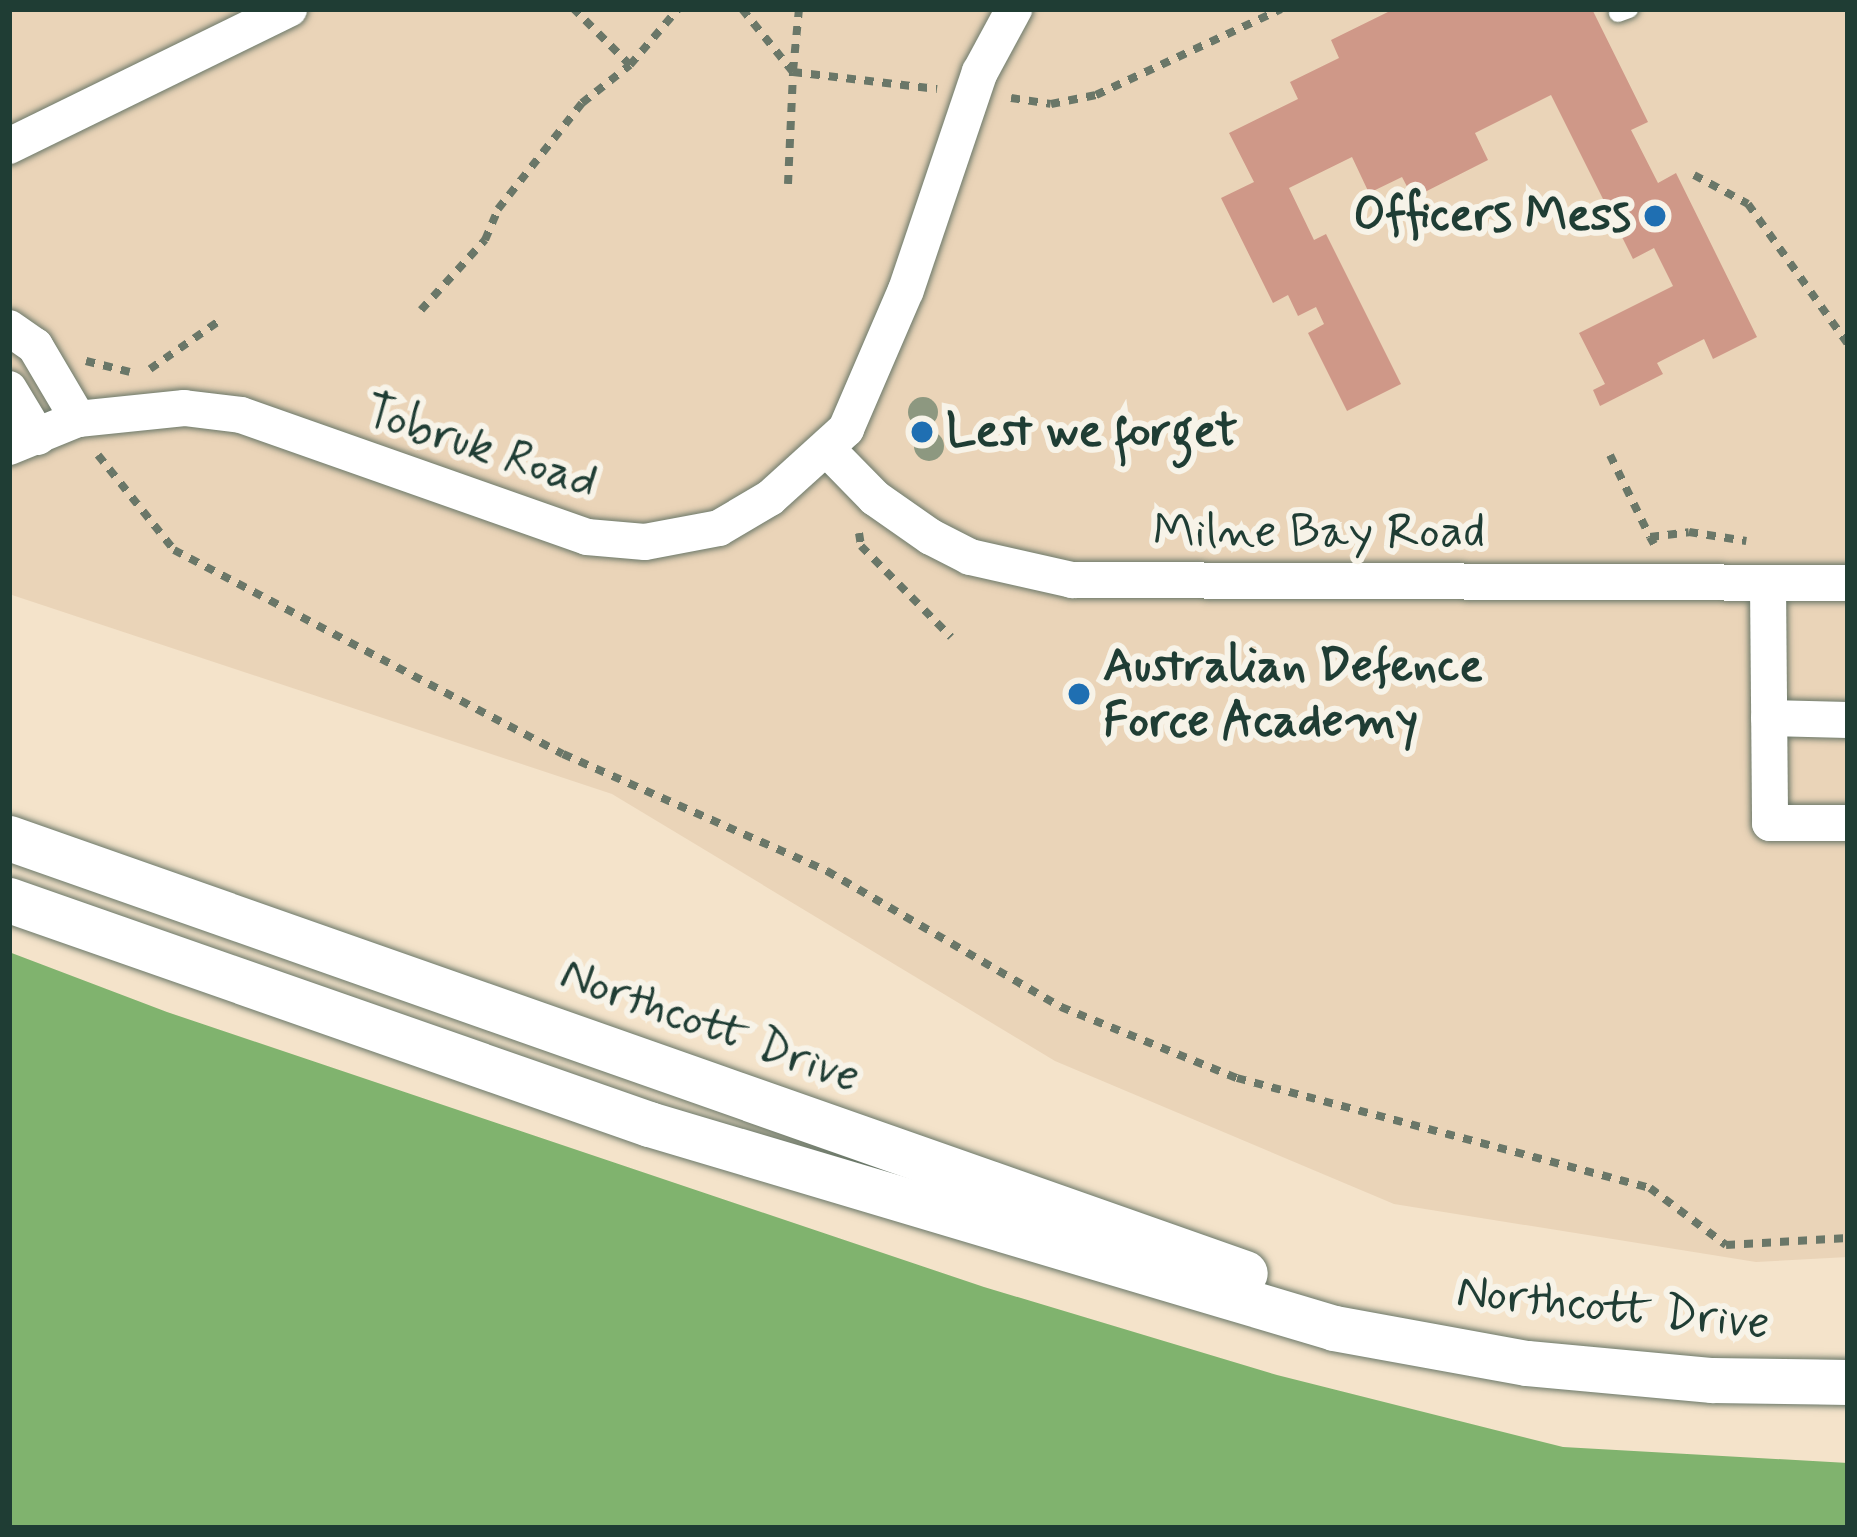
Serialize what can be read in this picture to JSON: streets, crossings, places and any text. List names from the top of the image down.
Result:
{
  "streets": {
    "street": ["Tobruk Road", "Milne Bay Road", "Northcott Drive"]
  },
  "crossings": [
    ["Tobruk Road", "Milne Bay Road"]
  ],
  "places": ["Officers Mess", "Lest we forget", "Australian Defence Force Academy"]
}
